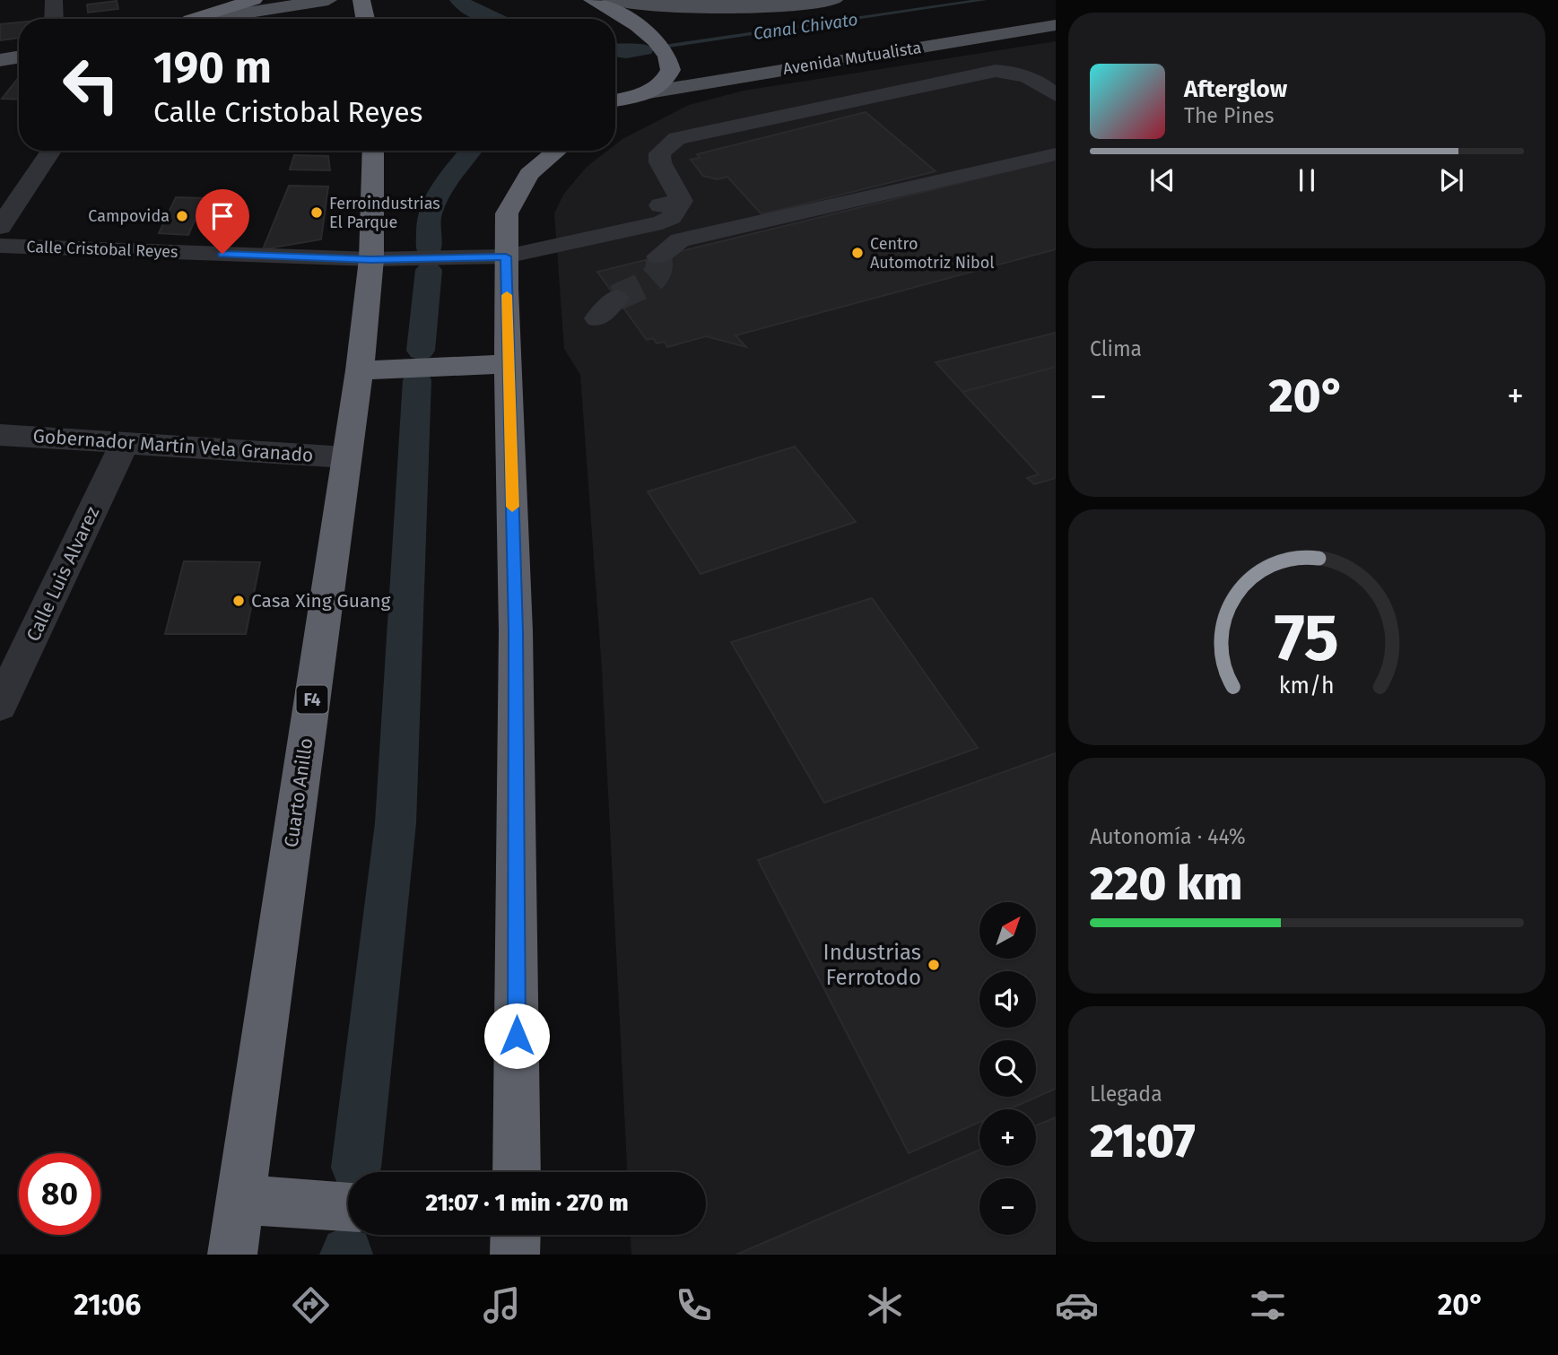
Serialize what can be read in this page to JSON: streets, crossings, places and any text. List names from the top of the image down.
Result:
{
  "streets": {
    "highway": ["F4", "Cuarto Anillo"],
    "main road": ["Avenida Mutualista"],
    "street": ["Calle Cristobal Reyes", "Gobernador Martín Vela Granado", "Calle Luis Alvarez"]
  },
  "crossings": [
    ["Calle Cristobal Reyes", "Cuarto Anillo"],
    ["Gobernador Martín Vela Granado", "Calle Luis Alvarez"],
    ["Gobernador Martín Vela Granado", "Cuarto Anillo"]
  ],
  "water": ["Canal Chivato"],
  "places": [
    "Ferroindustrias El Parque",
    "Campovida",
    "Centro Automotriz Nibol",
    "Casa Xing Guang",
    "Industrias Ferrotodo"
  ],
  "north": "top right",
  "page": {
    "turn": ["190 m", "Calle Cristobal Reyes"],
    "song": ["Afterglow", "The Pines"],
    "tile": [
      "Clima",
      ["Autonomía · 44%", "220 km"],
      ["Llegada", "21:07"]
    ],
    "heat": ["−", "20°", "+"],
    "map_buttons": ["+", "−"],
    "limit": "80",
    "trip": "21:07 · 1 min · 270 m",
    "tabs": ["21:06", "20°"],
    "gauge": ["75", "km/h"]
  }
}
